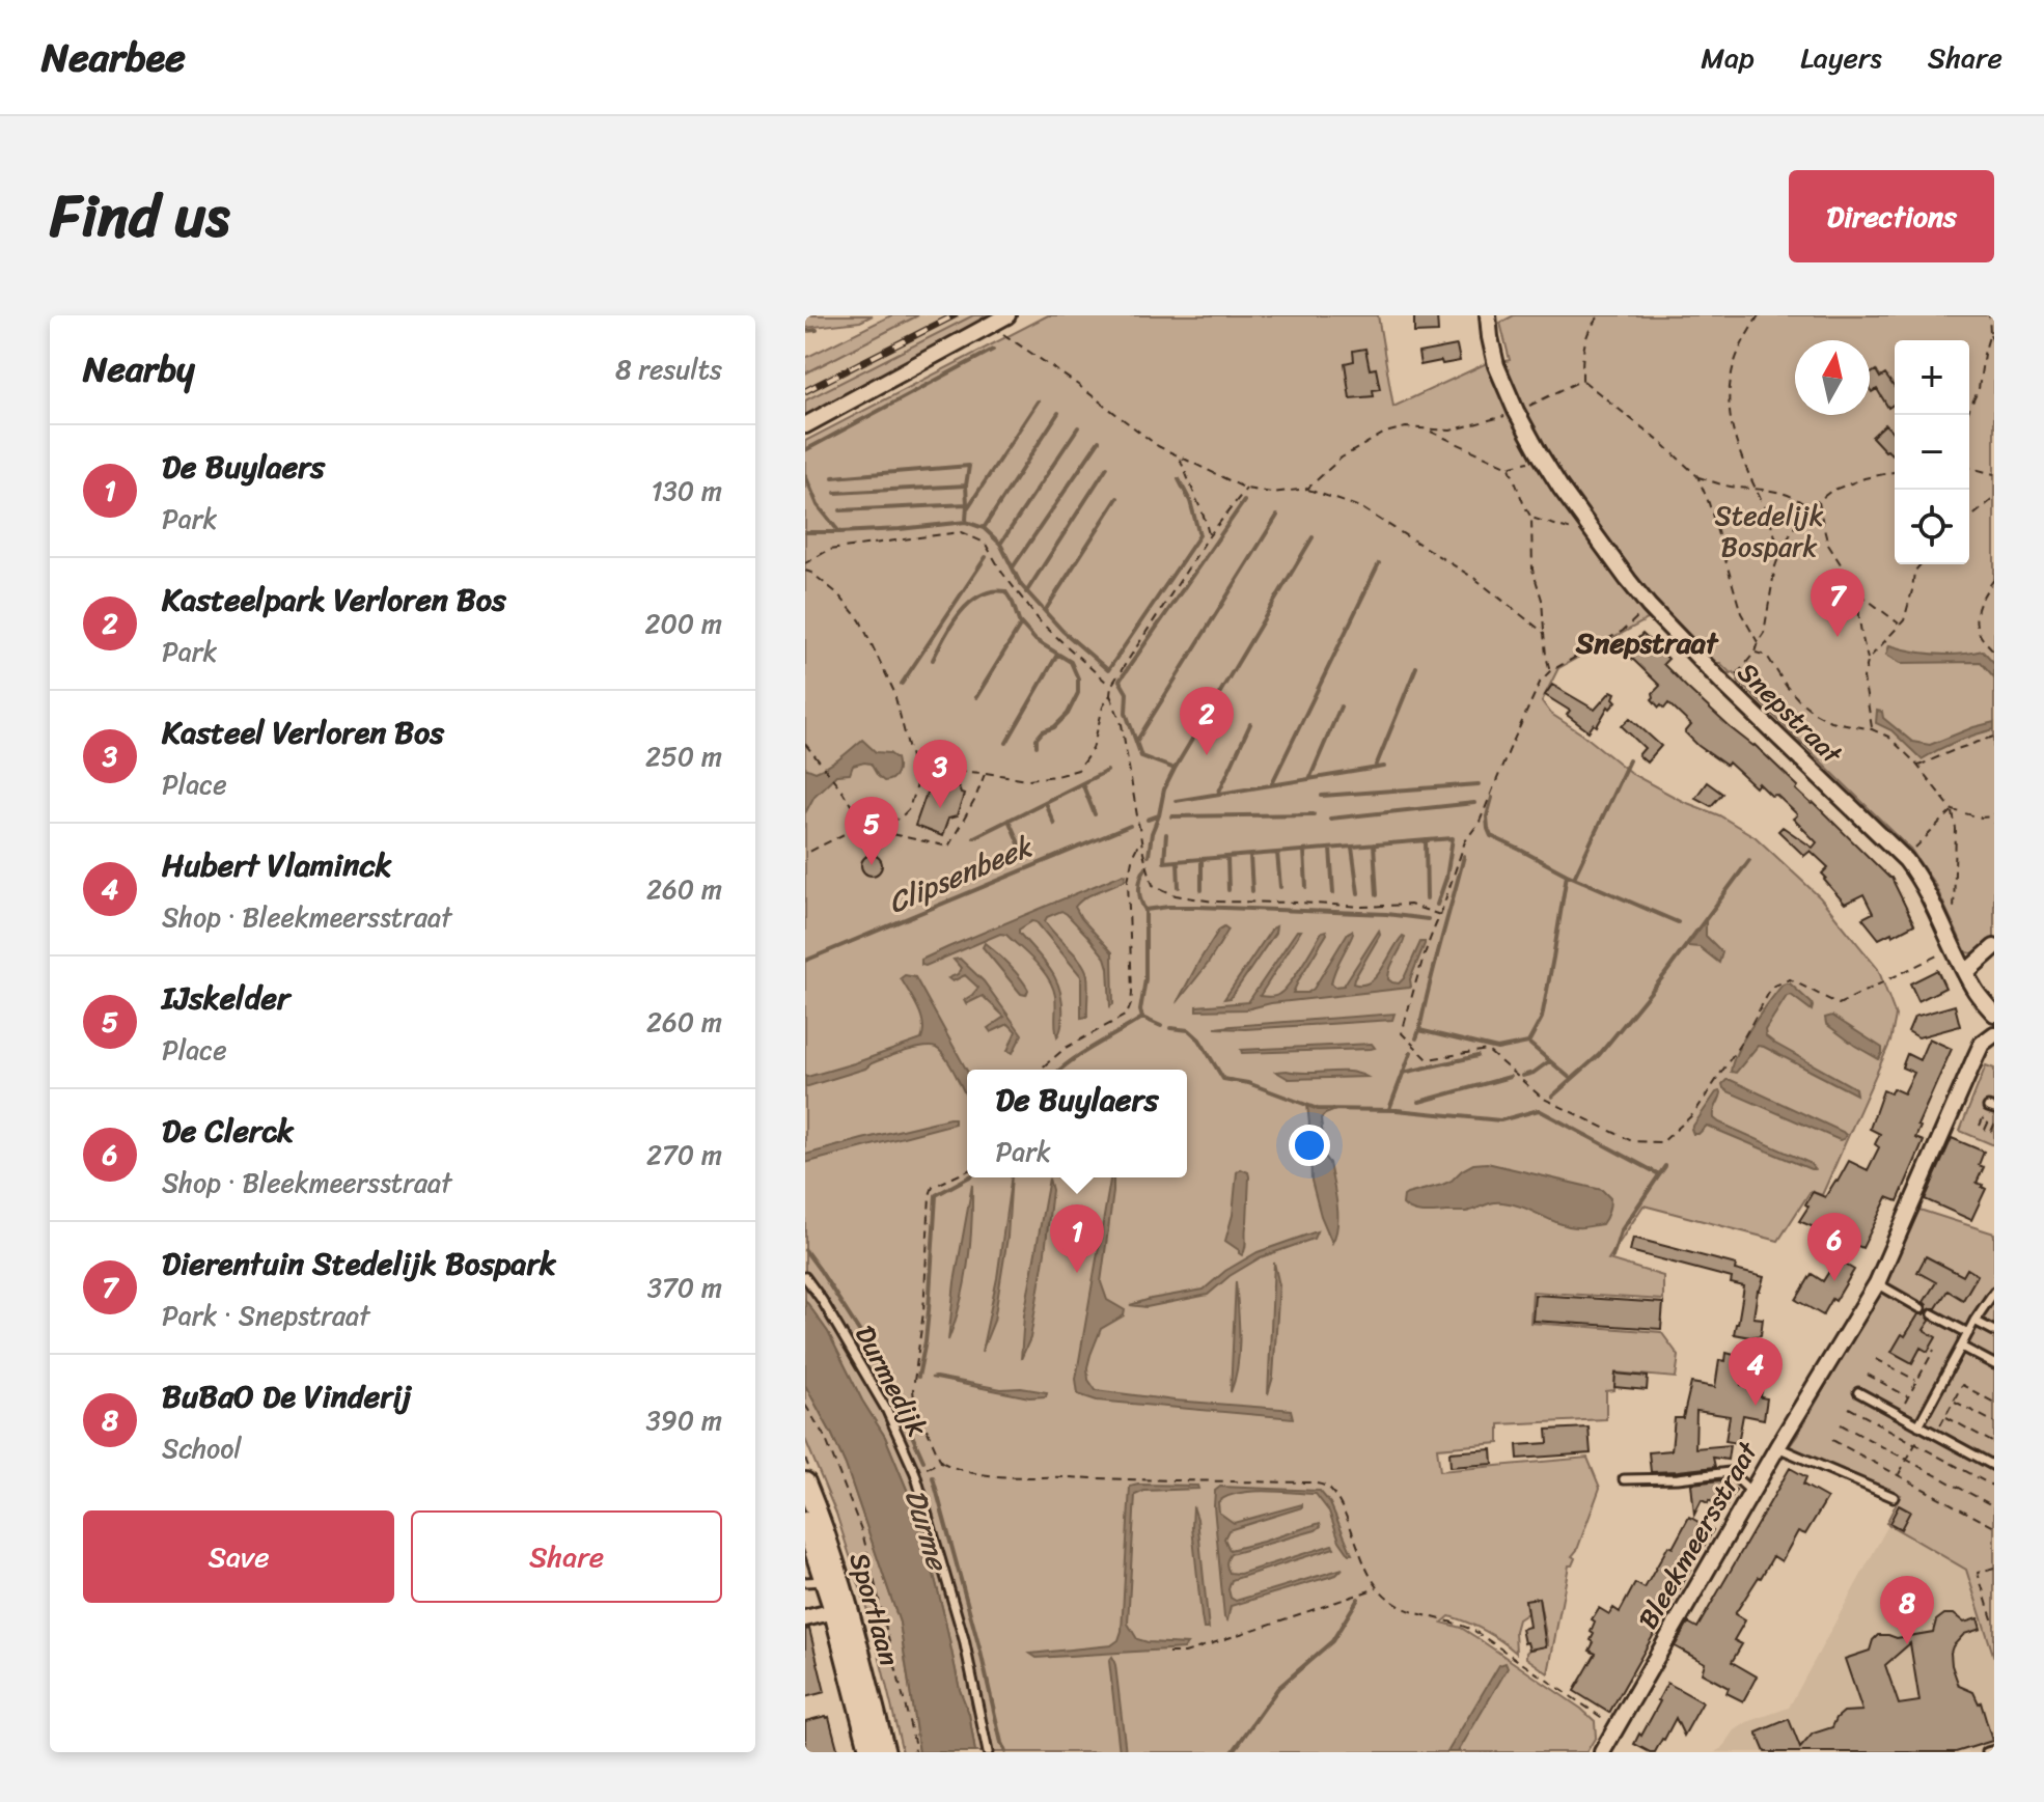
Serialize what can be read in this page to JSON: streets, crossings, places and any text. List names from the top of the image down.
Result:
{
  "streets": {
    "main road": ["Sportlaan"],
    "street": ["Snepstraat", "Bleekmeersstraat"],
    "lane": ["Durmedijk"]
  },
  "districts": ["Snepstraat"],
  "water": ["Clipsenbeek", "Durme"],
  "parks": ["Stedelijk Bospark"],
  "north": "top",
  "page": {
    "header": "Nearbee",
    "nav": ["Map", "Layers", "Share"],
    "title": "Find us",
    "buttons": [
      "Directions",
      ["Save", "Share"]
    ],
    "heading": ["Nearby", "8 results"],
    "map_buttons": ["+", "−"],
    "list": [
      {
        "mark": "1",
        "name": "De Buylaers",
        "note": "Park",
        "value": "130 m"
      },
      {
        "mark": "2",
        "name": "Kasteelpark Verloren Bos",
        "note": "Park",
        "value": "200 m"
      },
      {
        "mark": "3",
        "name": "Kasteel Verloren Bos",
        "note": "Place",
        "value": "250 m"
      },
      {
        "mark": "4",
        "name": "Hubert Vlaminck",
        "note": "Shop · Bleekmeersstraat",
        "value": "260 m"
      },
      {
        "mark": "5",
        "name": "IJskelder",
        "note": "Place",
        "value": "260 m"
      },
      {
        "mark": "6",
        "name": "De Clerck",
        "note": "Shop · Bleekmeersstraat",
        "value": "270 m"
      },
      {
        "mark": "7",
        "name": "Dierentuin Stedelijk Bospark",
        "note": "Park · Snepstraat",
        "value": "370 m"
      },
      {
        "mark": "8",
        "name": "BuBaO De Vinderij",
        "note": "School",
        "value": "390 m"
      }
    ],
    "pins": [
      "7",
      "2",
      "3",
      "5",
      "1",
      "6",
      "4",
      "8"
    ],
    "popup": ["De Buylaers", "Park"]
  }
}
